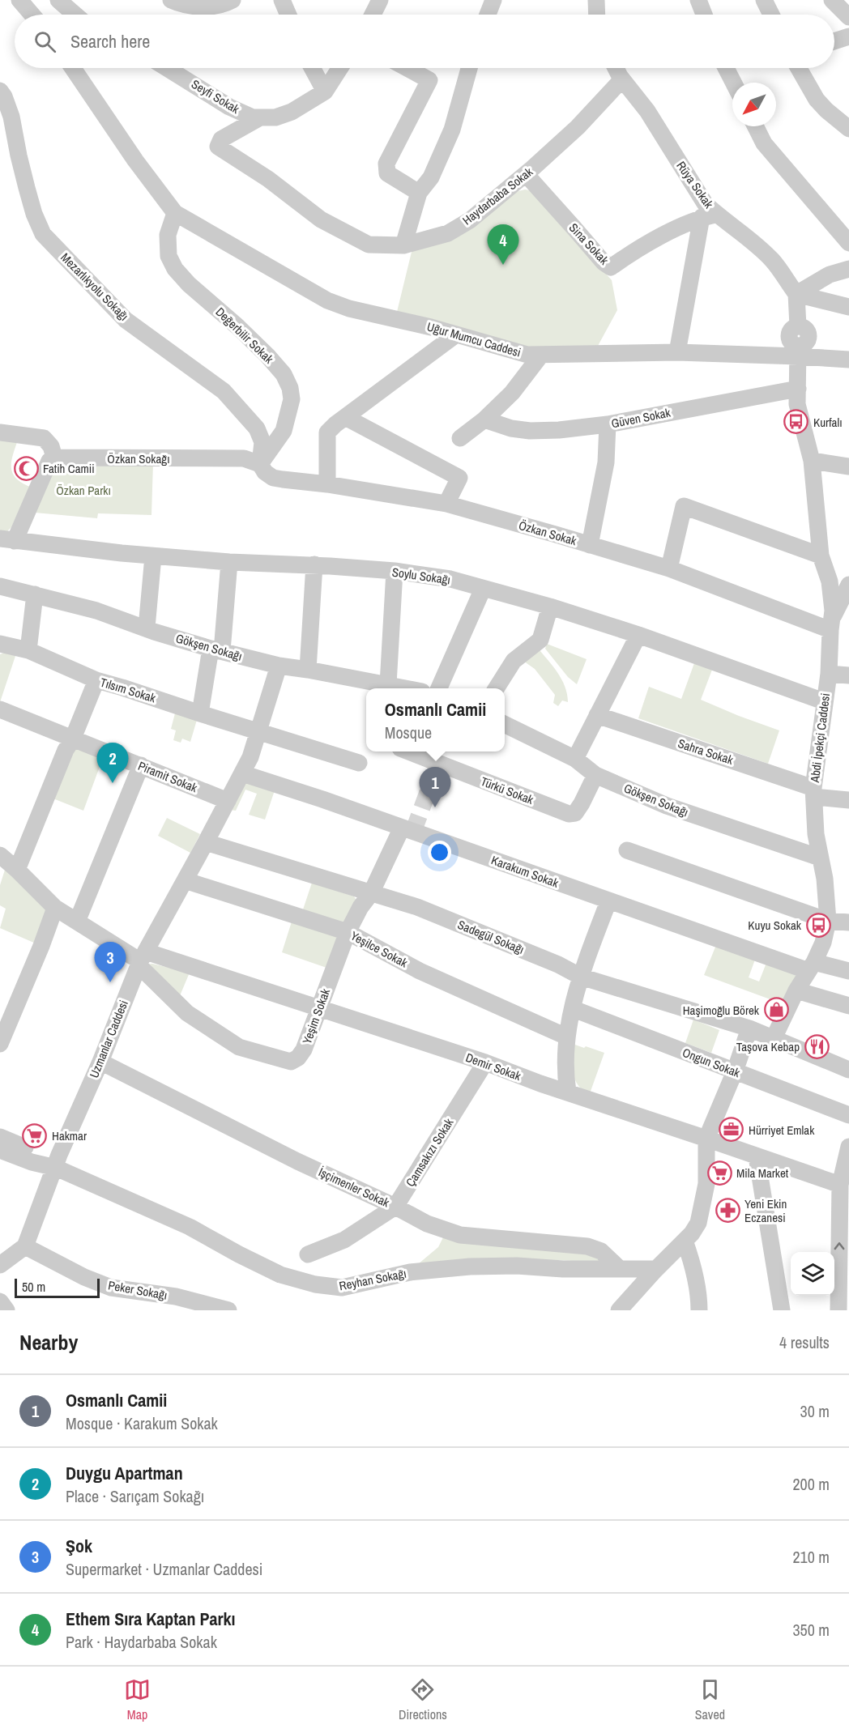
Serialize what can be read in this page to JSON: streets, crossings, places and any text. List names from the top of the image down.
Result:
{
  "streets": {
    "street": [
      "Seyfi Sokak",
      "Rüya Sokak",
      "Haydarbaba Sokak",
      "Sina Sokak",
      "Mezarlıkyolu Sokağı",
      "Değerbilir Sokak",
      "Uğur Mumcu Caddesi",
      "Güven Sokak",
      "Özkan Sokağı",
      "Özkan Sokak",
      "Soylu Sokağı",
      "Gökşen Sokağı",
      "Tılsım Sokak",
      "Abdi İpekçi Caddesi",
      "Sahra Sokak",
      "Piramit Sokak",
      "Türkü Sokak",
      "Karakum Sokak",
      "Sadegül Sokağı",
      "Yeşilce Sokak",
      "Yeşim Sokak",
      "Uzmanlar Caddesi",
      "Ongun Sokak",
      "Demir Sokak",
      "Çamsakızı Sokak",
      "İşçimenler Sokak",
      "Reyhan Sokağı",
      "Peker Sokağı"
    ]
  },
  "crossings": [
    ["Seyfi Sokak", "Haydarbaba Sokak"],
    ["Rüya Sokak", "Haydarbaba Sokak"],
    ["Rüya Sokak", "Sina Sokak"],
    ["Rüya Sokak", "Abdi İpekçi Caddesi"],
    ["Haydarbaba Sokak", "Sina Sokak"],
    ["Mezarlıkyolu Sokağı", "Değerbilir Sokak"],
    ["Mezarlıkyolu Sokağı", "Özkan Sokağı"],
    ["Mezarlıkyolu Sokağı", "Özkan Sokak"],
    ["Değerbilir Sokak", "Uğur Mumcu Caddesi"],
    ["Değerbilir Sokak", "Özkan Sokağı"],
    ["Değerbilir Sokak", "Özkan Sokak"],
    ["Uğur Mumcu Caddesi", "Abdi İpekçi Caddesi"],
    ["Güven Sokak", "Abdi İpekçi Caddesi"],
    ["Özkan Sokağı", "Özkan Sokak"],
    ["Özkan Sokak", "Abdi İpekçi Caddesi"],
    ["Soylu Sokağı", "Abdi İpekçi Caddesi"],
    ["Gökşen Sokağı", "Abdi İpekçi Caddesi"],
    ["Gökşen Sokağı", "Türkü Sokak"],
    ["Gökşen Sokağı", "Uzmanlar Caddesi"],
    ["Tılsım Sokak", "Uzmanlar Caddesi"],
    ["Abdi İpekçi Caddesi", "Sahra Sokak"],
    ["Abdi İpekçi Caddesi", "Karakum Sokak"],
    ["Abdi İpekçi Caddesi", "Sadegül Sokağı"],
    ["Piramit Sokak", "Uzmanlar Caddesi"],
    ["Karakum Sokak", "Yeşim Sokak"],
    ["Karakum Sokak", "Uzmanlar Caddesi"],
    ["Sadegül Sokağı", "Yeşim Sokak"],
    ["Sadegül Sokağı", "Uzmanlar Caddesi"],
    ["Yeşilce Sokak", "Yeşim Sokak"],
    ["Yeşilce Sokak", "Uzmanlar Caddesi"],
    ["Yeşim Sokak", "Uzmanlar Caddesi"],
    ["Yeşim Sokak", "Demir Sokak"],
    ["Uzmanlar Caddesi", "Demir Sokak"],
    ["Uzmanlar Caddesi", "İşçimenler Sokak"],
    ["Uzmanlar Caddesi", "Reyhan Sokağı"],
    ["Uzmanlar Caddesi", "Peker Sokağı"],
    ["Demir Sokak", "Çamsakızı Sokak"],
    ["Çamsakızı Sokak", "İşçimenler Sokak"],
    ["İşçimenler Sokak", "Reyhan Sokağı"]
  ],
  "parks": ["Özkan Parkı"],
  "places": {
    "bus stop": ["Kurfalı", "Kuyu Sokak"],
    "mosque": ["Fatih Camii"],
    "shop": ["Haşimoğlu Börek"],
    "restaurant": ["Taşova Kebap"],
    "office": ["Hürriyet Emlak"],
    "supermarket": ["Hakmar", "Mila Market"],
    "pharmacy": ["Yeni Ekin Eczanesi"]
  },
  "scale_bar": "50 m",
  "north": "bottom left",
  "page": {
    "search": "Search here",
    "pins": [
      "4",
      "2",
      "1",
      "3"
    ],
    "popup": ["Osmanlı Camii", "Mosque"],
    "scale": "50 m",
    "heading": ["Nearby", "4 results"],
    "list": [
      {
        "mark": "1",
        "name": "Osmanlı Camii",
        "note": "Mosque · Karakum Sokak",
        "value": "30 m"
      },
      {
        "mark": "2",
        "name": "Duygu Apartman",
        "note": "Place · Sarıçam Sokağı",
        "value": "200 m"
      },
      {
        "mark": "3",
        "name": "Şok",
        "note": "Supermarket · Uzmanlar Caddesi",
        "value": "210 m"
      },
      {
        "mark": "4",
        "name": "Ethem Sıra Kaptan Parkı",
        "note": "Park · Haydarbaba Sokak",
        "value": "350 m"
      }
    ],
    "nav": ["Map", "Directions", "Saved"]
  }
}
